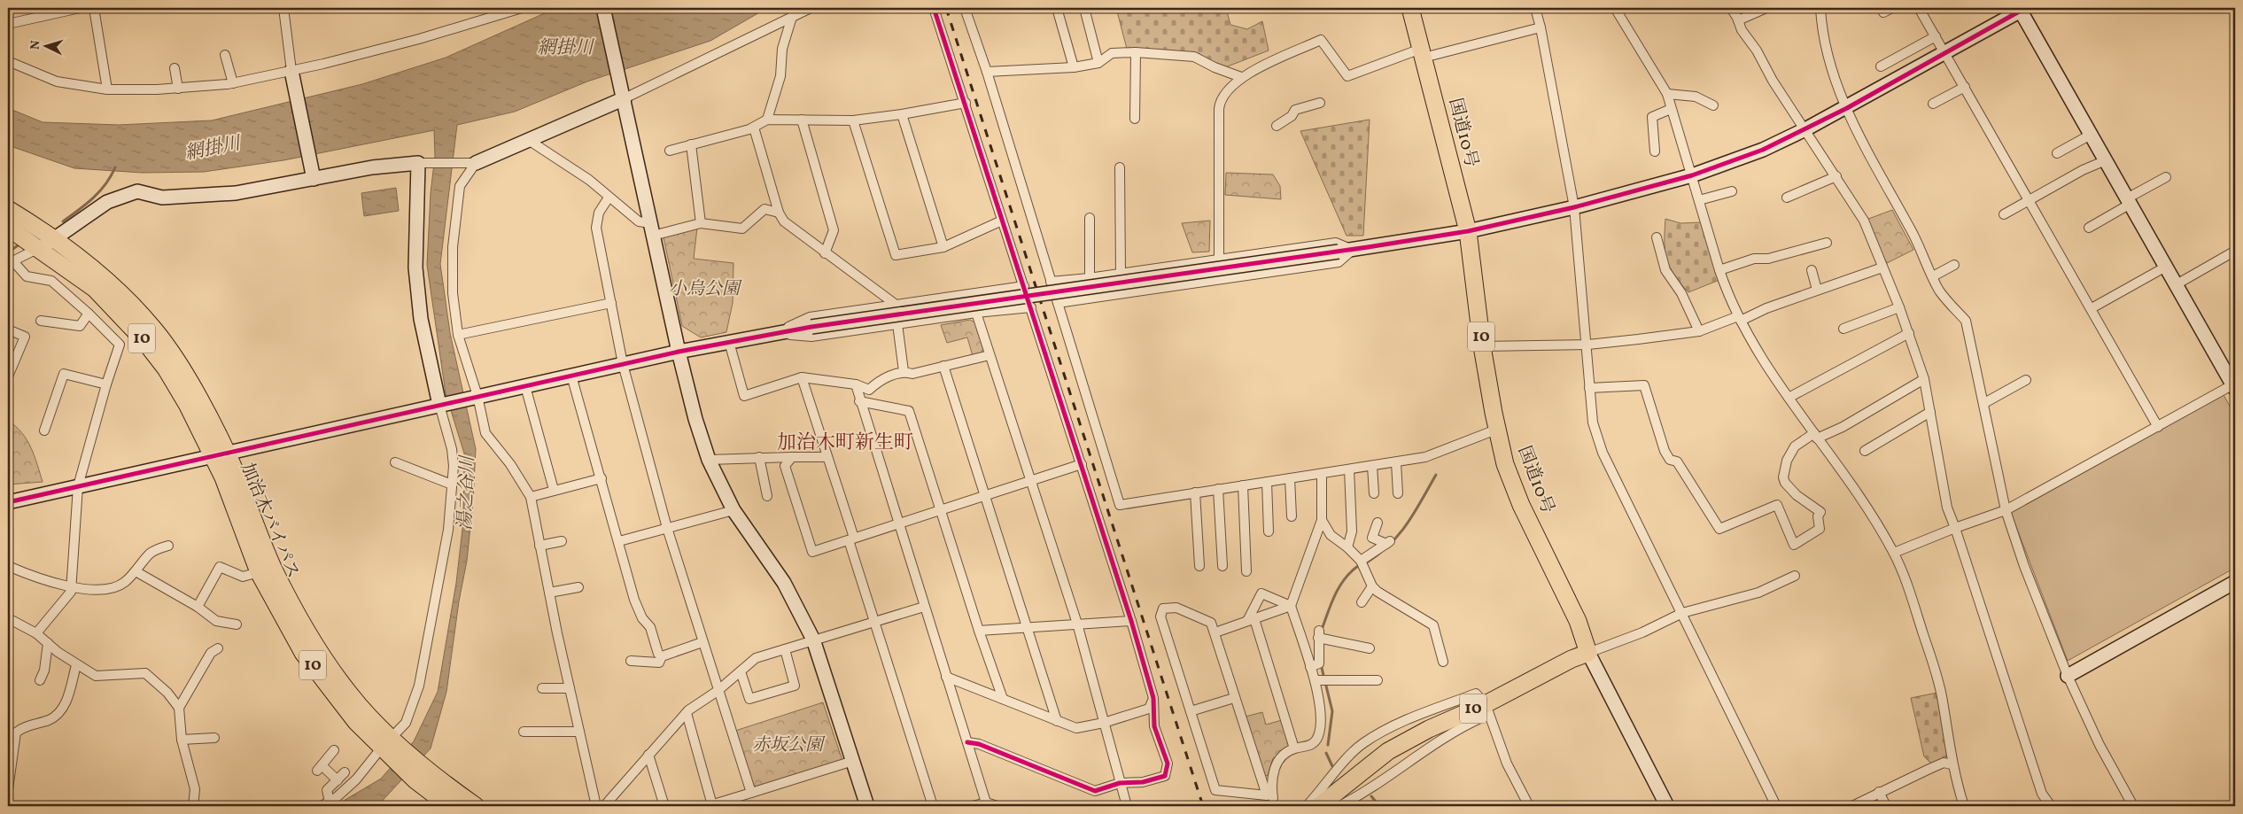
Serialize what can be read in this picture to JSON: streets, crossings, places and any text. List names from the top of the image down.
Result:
{
  "streets": {
    "highway": ["国道10号", "10", "加治木バイパス"]
  },
  "crossings": [
    ["国道10号", "10"]
  ],
  "districts": ["加治木町新生町"],
  "water": ["網掛川", "湯之谷川"],
  "parks": ["小烏公園", "赤坂公園"],
  "north": "left"
}
